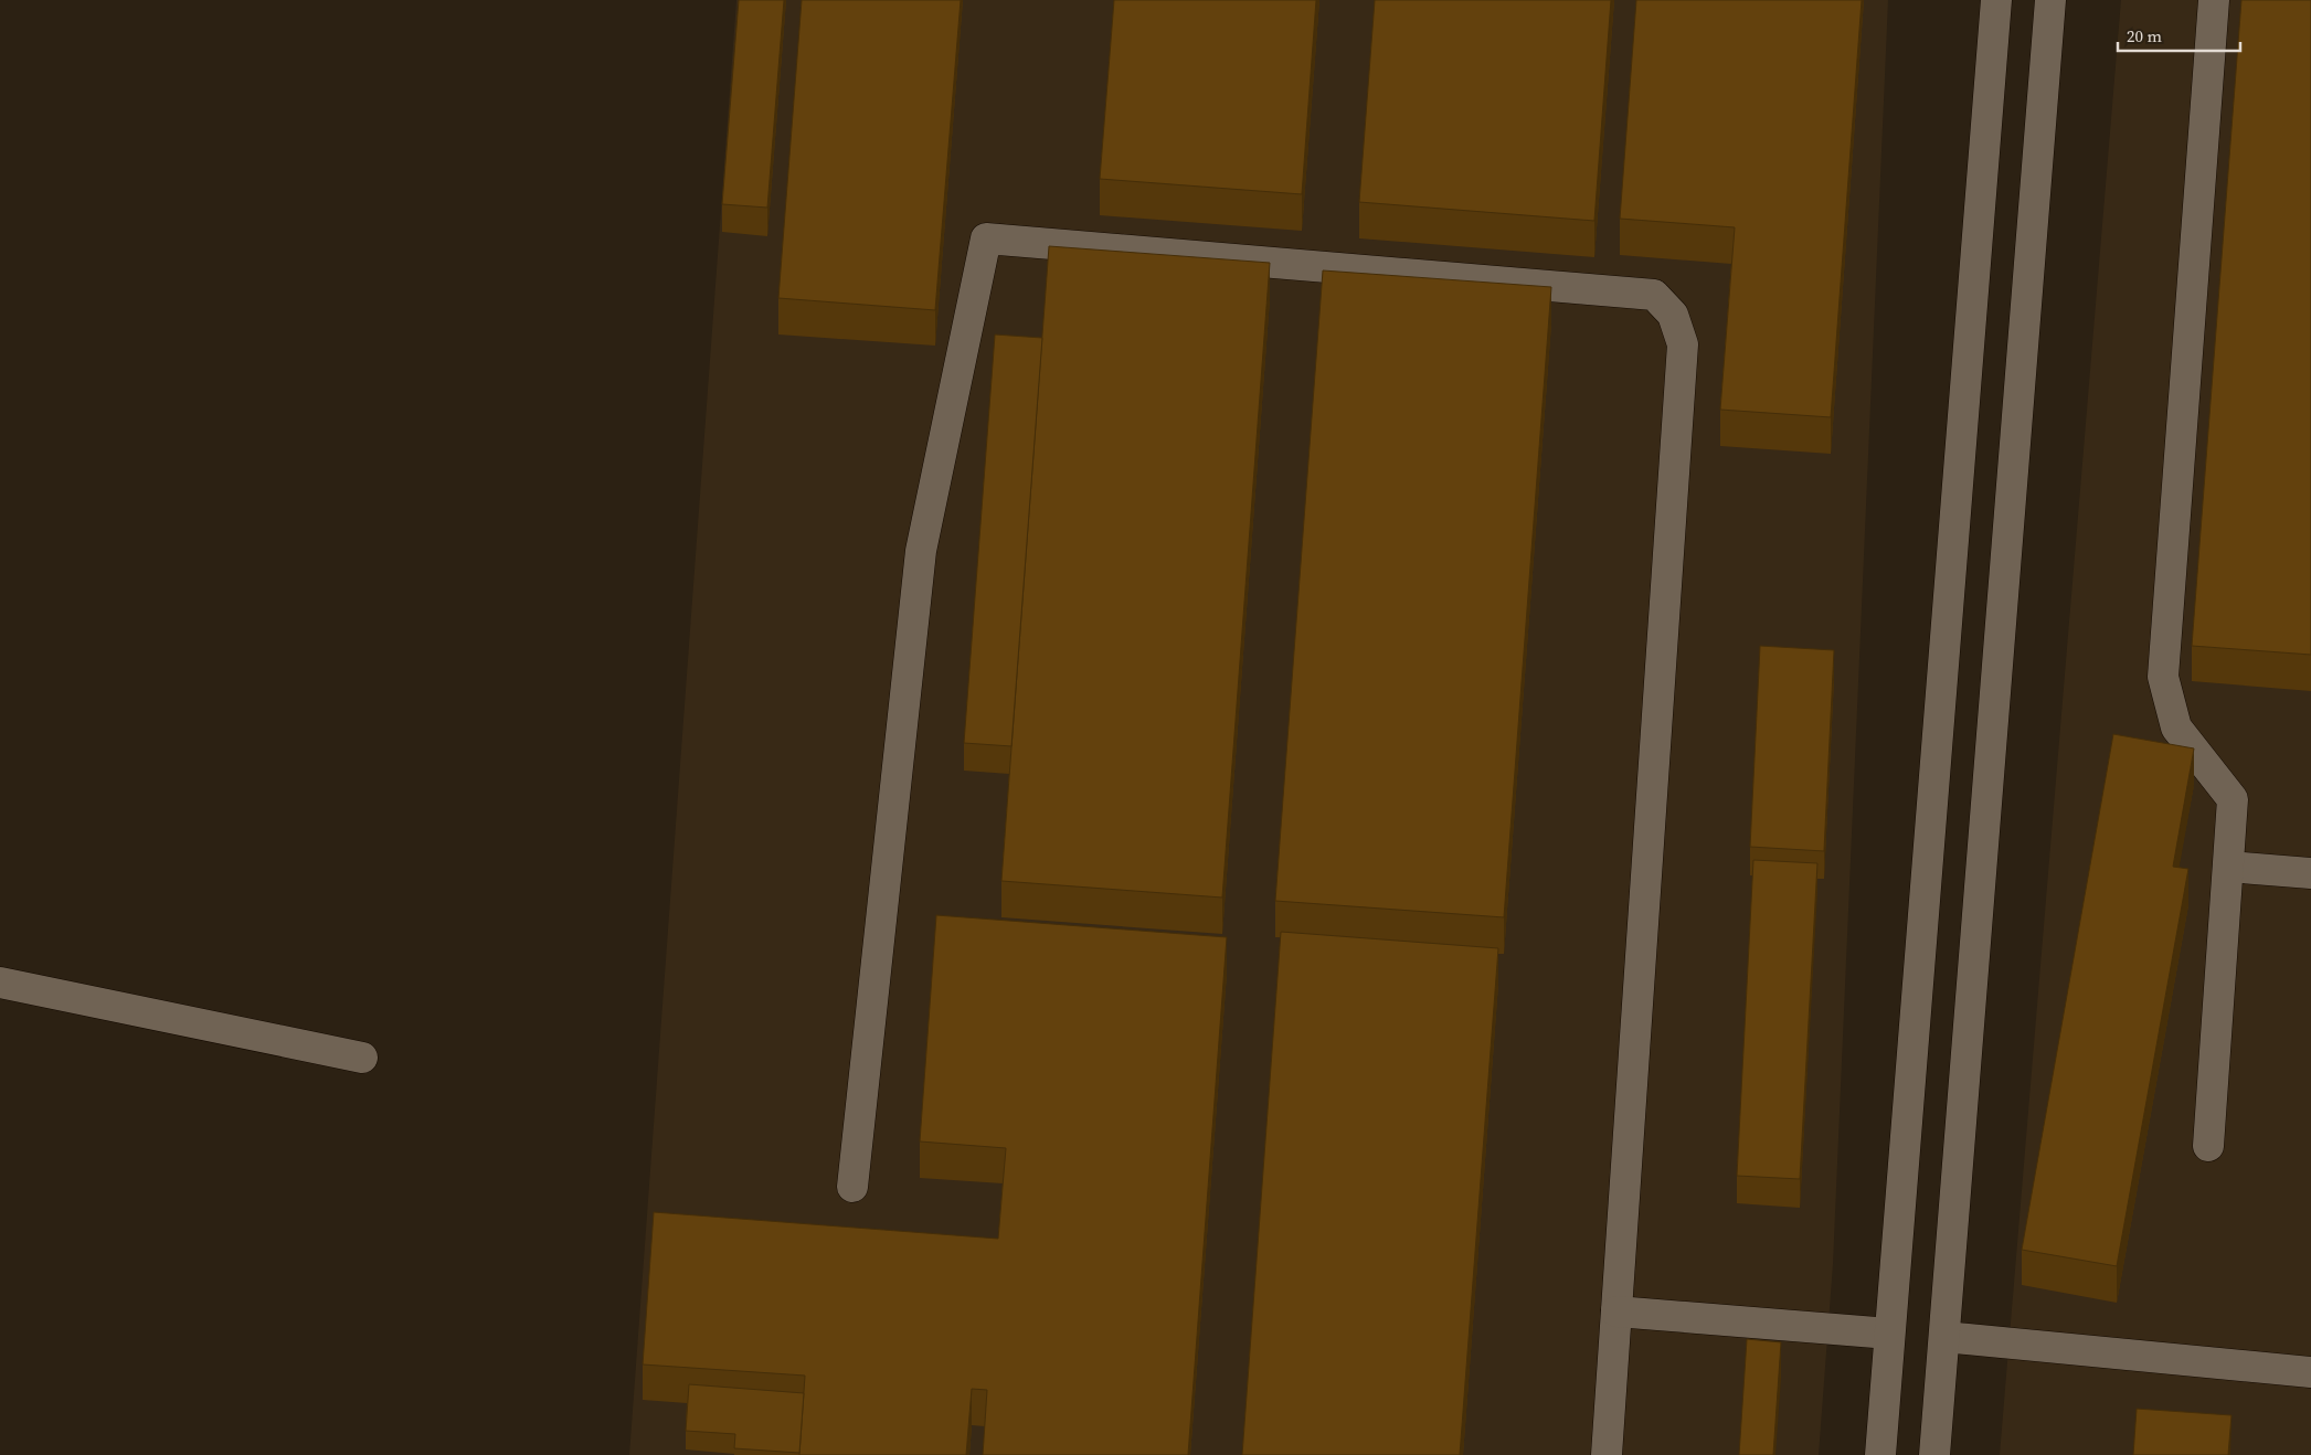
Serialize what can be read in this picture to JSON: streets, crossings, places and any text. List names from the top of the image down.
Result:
{
  "scale_bar": "20 m"
}
